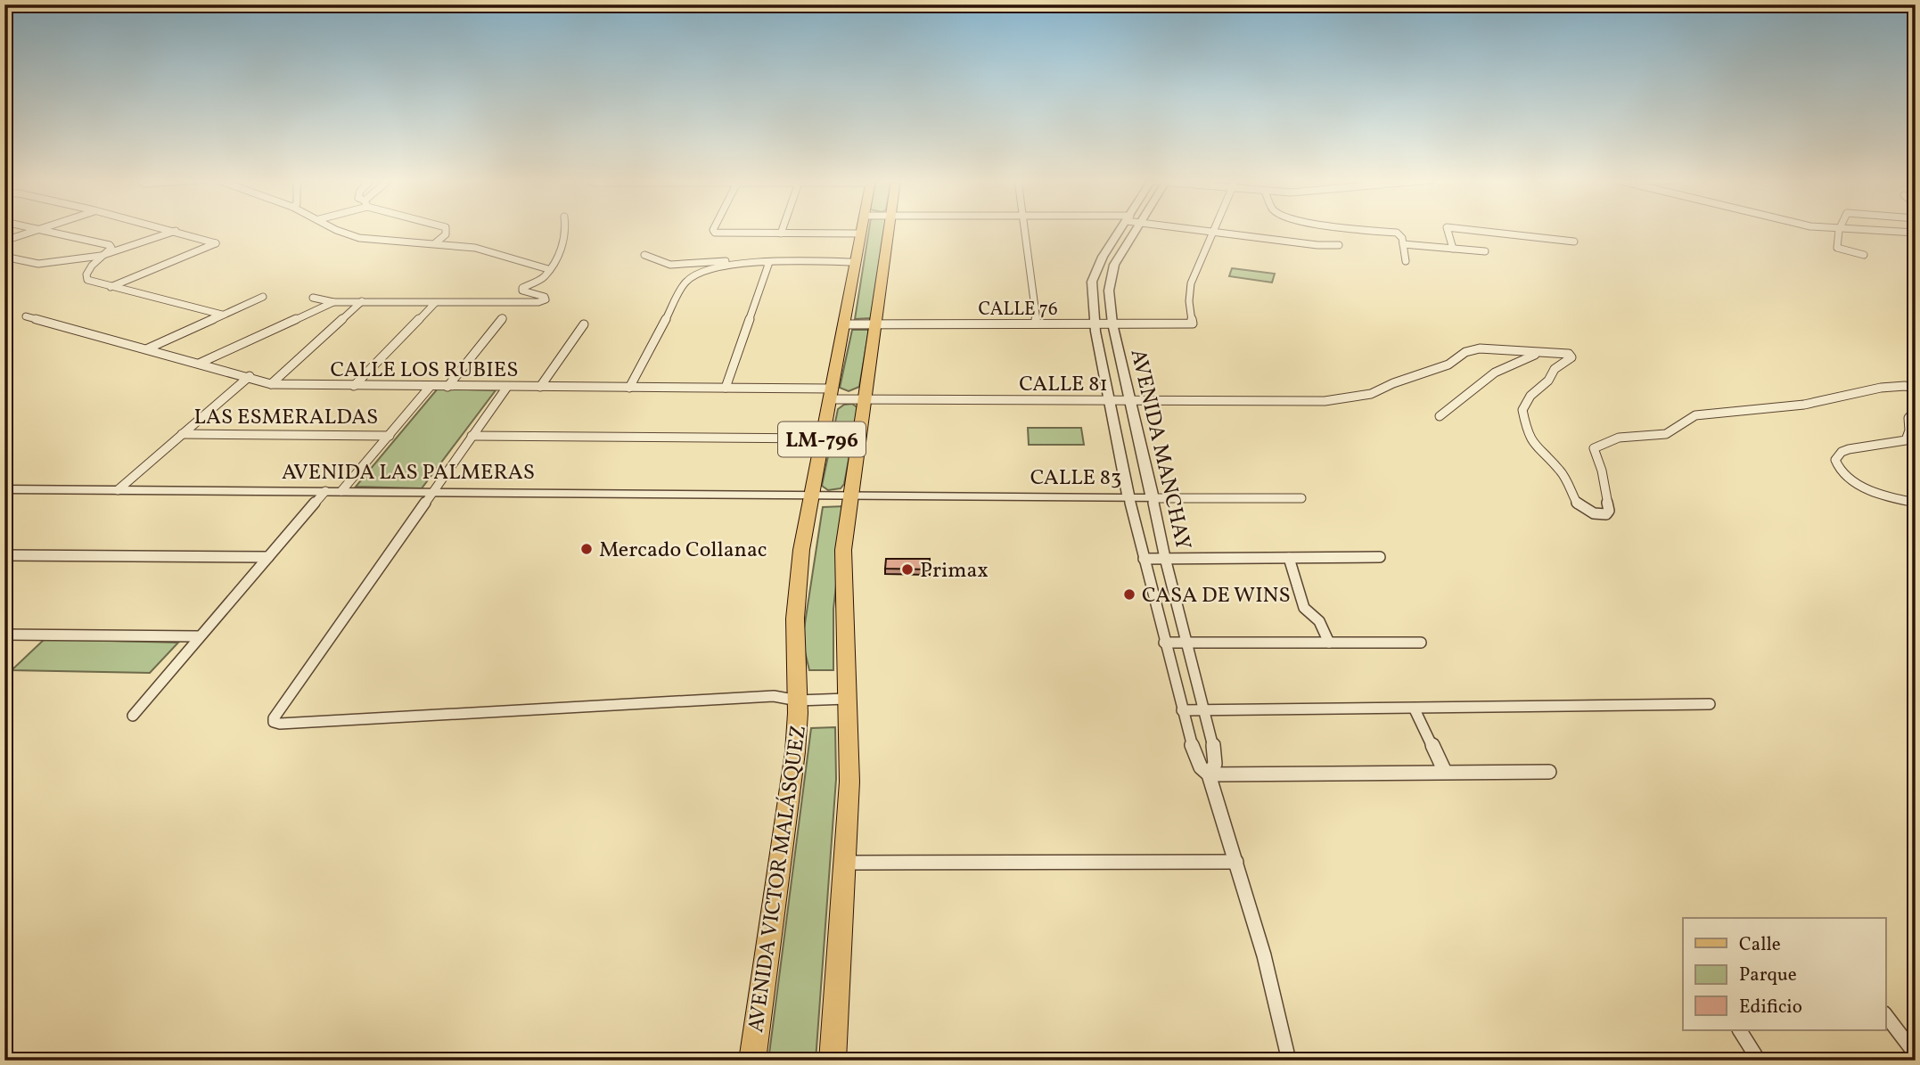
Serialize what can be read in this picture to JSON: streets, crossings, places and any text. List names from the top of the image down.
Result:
{
  "streets": {
    "main road": ["LM-796", "AVENIDA VICTOR MALÁSQUEZ"],
    "street": [
      "CALLE 76",
      "CALLE LOS RUBIES",
      "CALLE 81",
      "LAS ESMERALDAS",
      "AVENIDA MANCHAY",
      "AVENIDA LAS PALMERAS",
      "CALLE 83"
    ]
  },
  "crossings": [
    ["CALLE 76", "LM-796"],
    ["CALLE 76", "AVENIDA MANCHAY"],
    ["CALLE 76", "AVENIDA VICTOR MALÁSQUEZ"],
    ["CALLE LOS RUBIES", "CALLE 81"],
    ["CALLE LOS RUBIES", "AVENIDA VICTOR MALÁSQUEZ"],
    ["CALLE 81", "LM-796"],
    ["CALLE 81", "AVENIDA MANCHAY"],
    ["CALLE 81", "AVENIDA VICTOR MALÁSQUEZ"],
    ["LM-796", "AVENIDA LAS PALMERAS"],
    ["LM-796", "CALLE 83"],
    ["AVENIDA MANCHAY", "CALLE 83"],
    ["AVENIDA LAS PALMERAS", "CALLE 83"],
    ["AVENIDA LAS PALMERAS", "AVENIDA VICTOR MALÁSQUEZ"]
  ],
  "places": ["Mercado Collanac", "Primax", "CASA DE WINS"],
  "legend": ["Calle", "Parque", "Edificio"]
}
